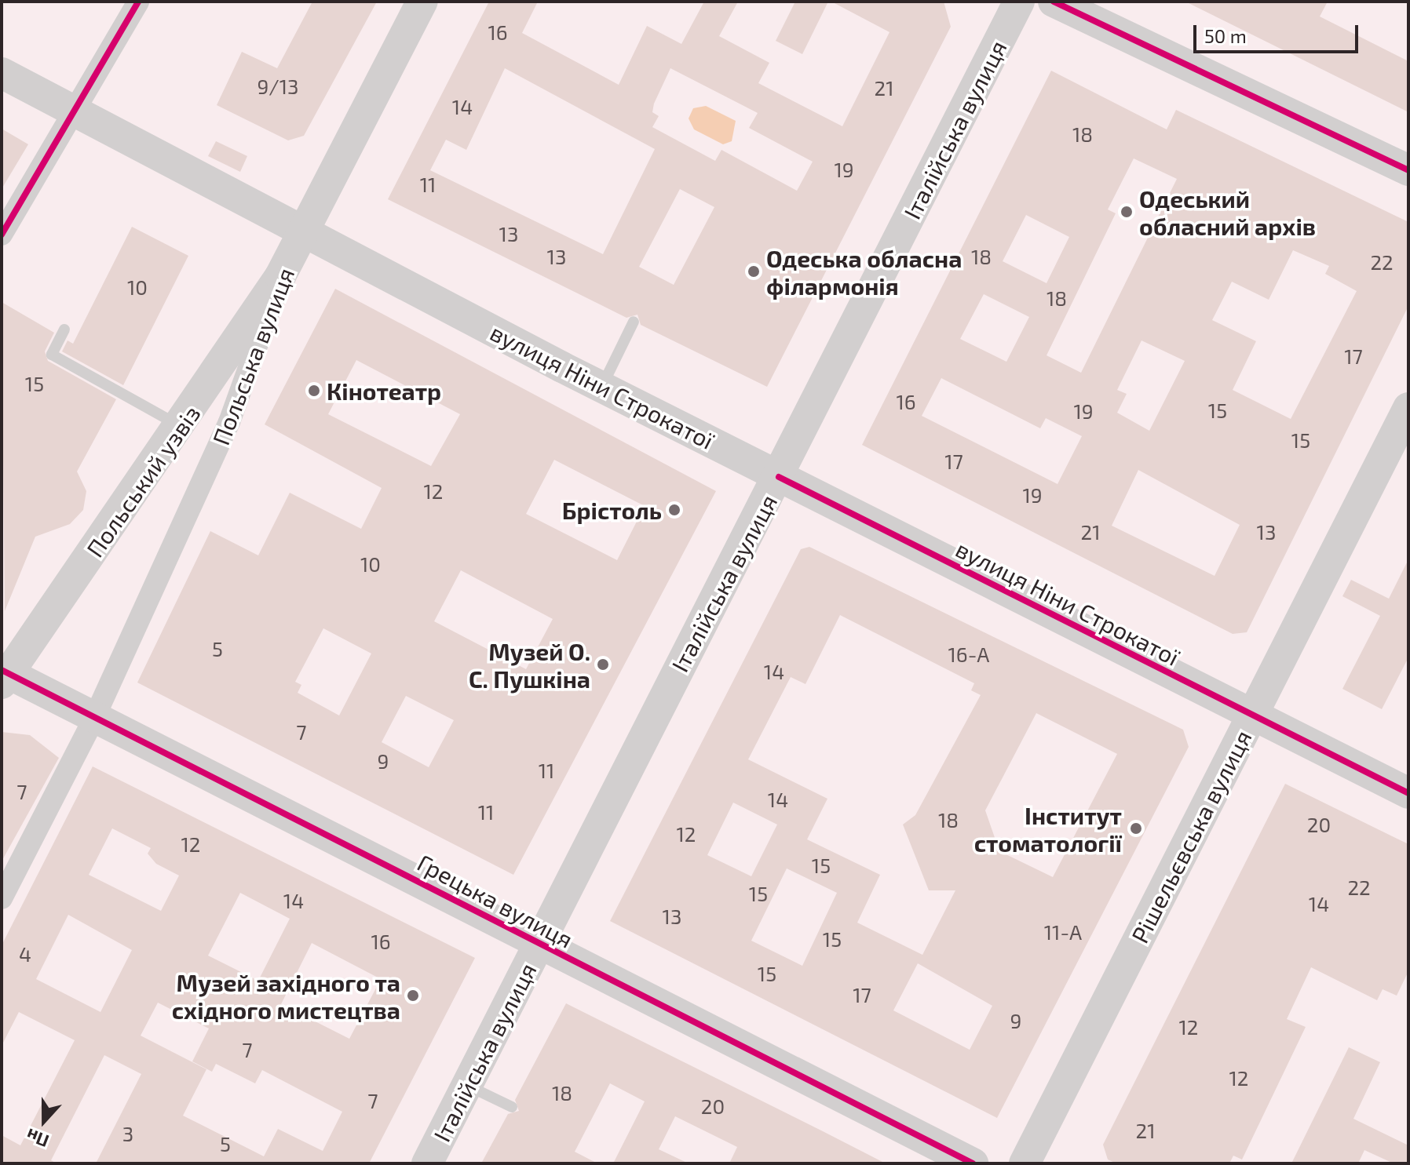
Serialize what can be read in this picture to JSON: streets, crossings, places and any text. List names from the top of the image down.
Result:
{
  "streets": {
    "main road": [
      "Італійська вулиця",
      "Польська вулиця",
      "вулиця Ніни Строкатої",
      "Польський узвіз",
      "Рішельєвська вулиця",
      "Грецька вулиця"
    ]
  },
  "crossings": [
    ["Італійська вулиця", "вулиця Ніни Строкатої"],
    ["Італійська вулиця", "Грецька вулиця"],
    ["Польська вулиця", "вулиця Ніни Строкатої"],
    ["Польська вулиця", "Польський узвіз"],
    ["Польська вулиця", "Грецька вулиця"],
    ["вулиця Ніни Строкатої", "Рішельєвська вулиця"]
  ],
  "places": [
    "Одеський обласний архів",
    "Одеська обласна філармонія",
    "Кінотеатр",
    "Брістоль",
    "Музей О. С. Пушкіна",
    "Інститут стоматології",
    "Музей західного та східного мистецтва"
  ],
  "house_numbers": [
    "16",
    "9/13",
    "21",
    "14",
    "18",
    "19",
    "11",
    "13",
    "13",
    "18",
    "22",
    "10",
    "18",
    "17",
    "15",
    "16",
    "15",
    "19",
    "15",
    "17",
    "12",
    "19",
    "21",
    "13",
    "10",
    "5",
    "16-А",
    "14",
    "7",
    "9",
    "11",
    "7",
    "14",
    "11",
    "18",
    "20",
    "12",
    "12",
    "15",
    "22",
    "15",
    "14",
    "14",
    "13",
    "11-А",
    "15",
    "16",
    "4",
    "15",
    "17",
    "9",
    "12",
    "7",
    "12",
    "18",
    "7",
    "20",
    "21",
    "3",
    "5"
  ],
  "scale_bar": "50 m",
  "north": "bottom"
}
